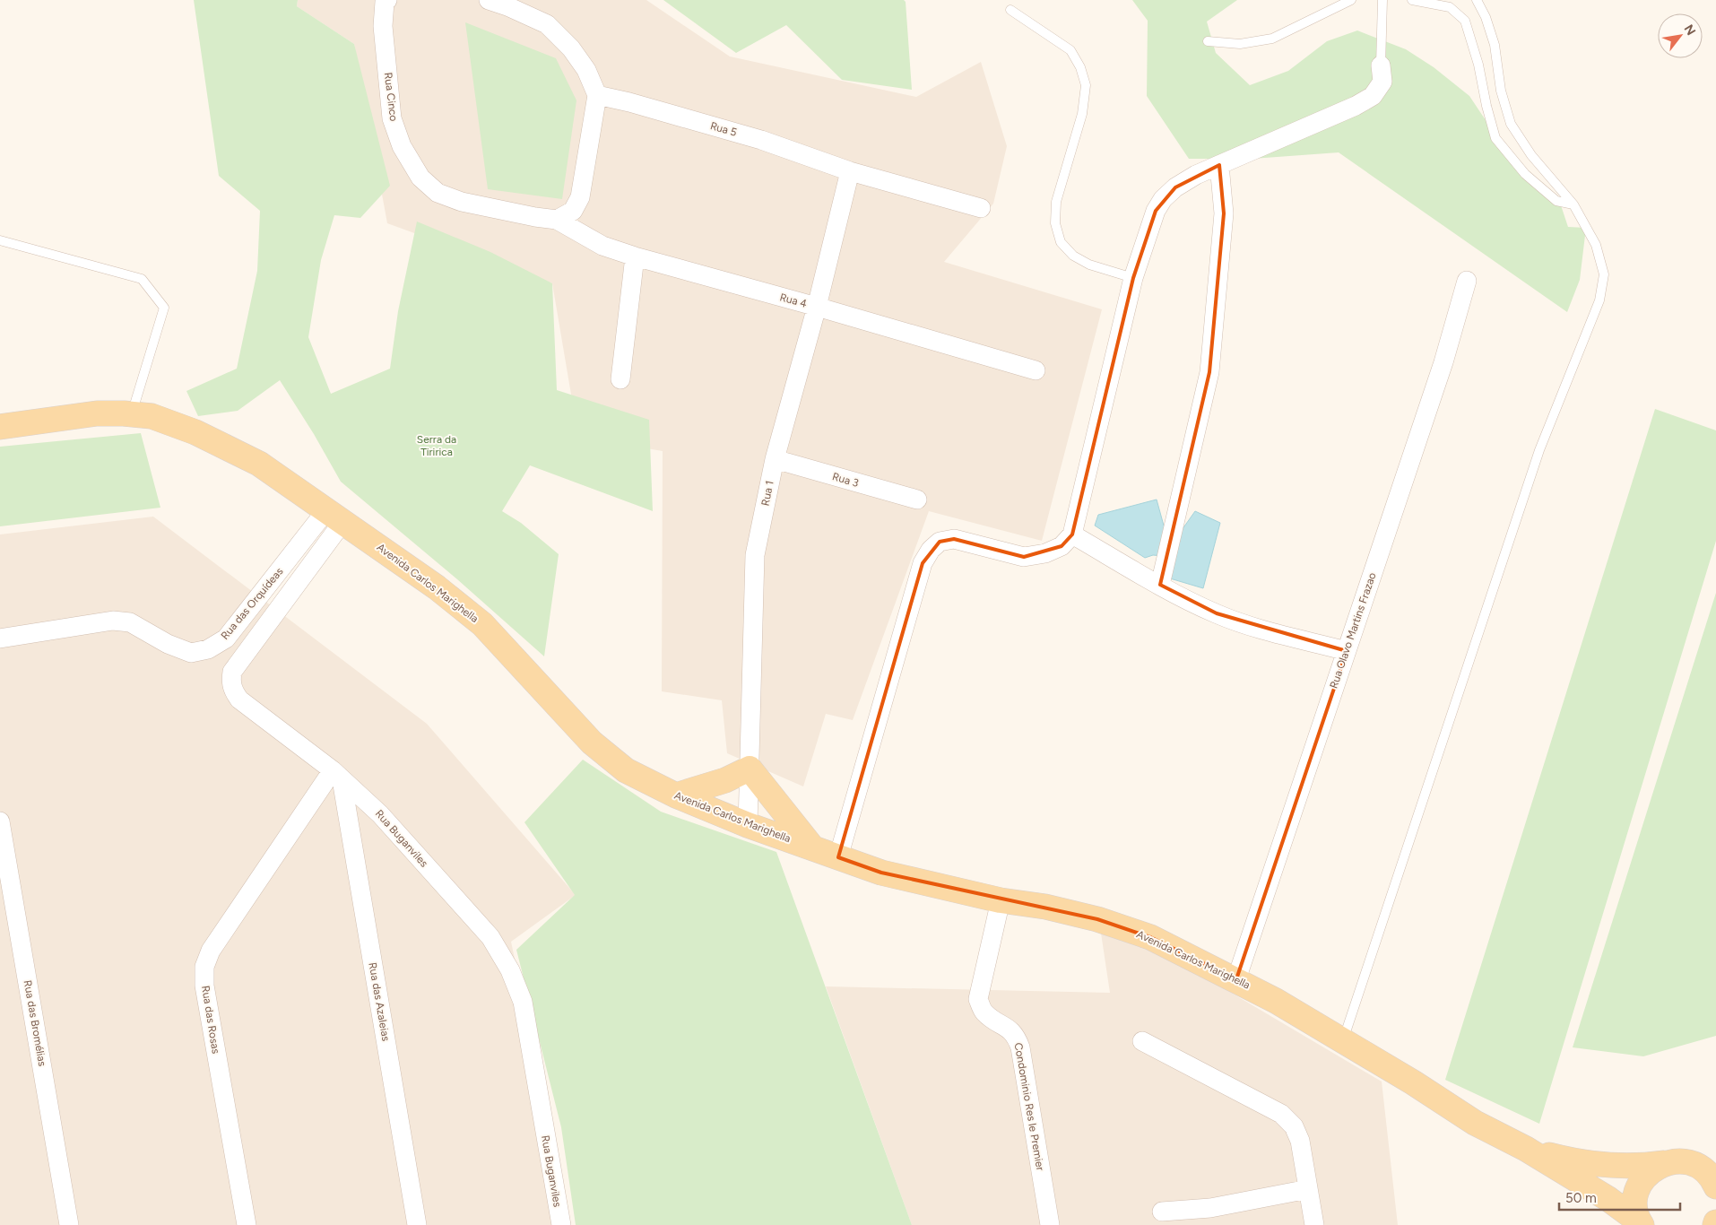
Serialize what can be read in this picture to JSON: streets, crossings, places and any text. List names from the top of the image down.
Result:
{
  "streets": {
    "main road": ["Avenida Carlos Marighella"],
    "street": [
      "Rua Cinco",
      "Rua 5",
      "Rua 4",
      "Rua 3",
      "Rua 1",
      "Rua das Orquídeas",
      "Rua Olavo Martins Frazao",
      "Rua Buganviles",
      "Rua das Azaleias",
      "Rua das Rosas",
      "Rua das Bromélias",
      "Condominio Res le Premier"
    ]
  },
  "crossings": [
    ["Rua Cinco", "Rua 4"],
    ["Rua 5", "Rua 1"],
    ["Rua 4", "Rua 1"],
    ["Rua 3", "Rua 1"],
    ["Rua 1", "Avenida Carlos Marighella"],
    ["Avenida Carlos Marighella", "Rua das Orquídeas"],
    ["Avenida Carlos Marighella", "Rua Olavo Martins Frazao"],
    ["Avenida Carlos Marighella", "Rua Buganviles"],
    ["Avenida Carlos Marighella", "Condominio Res le Premier"],
    ["Rua das Orquídeas", "Rua Buganviles"],
    ["Rua Buganviles", "Rua das Azaleias"],
    ["Rua Buganviles", "Rua das Rosas"],
    ["Rua das Azaleias", "Rua das Rosas"]
  ],
  "parks": ["Serra da Tiririca"],
  "scale_bar": "50 m",
  "north": "top right"
}
